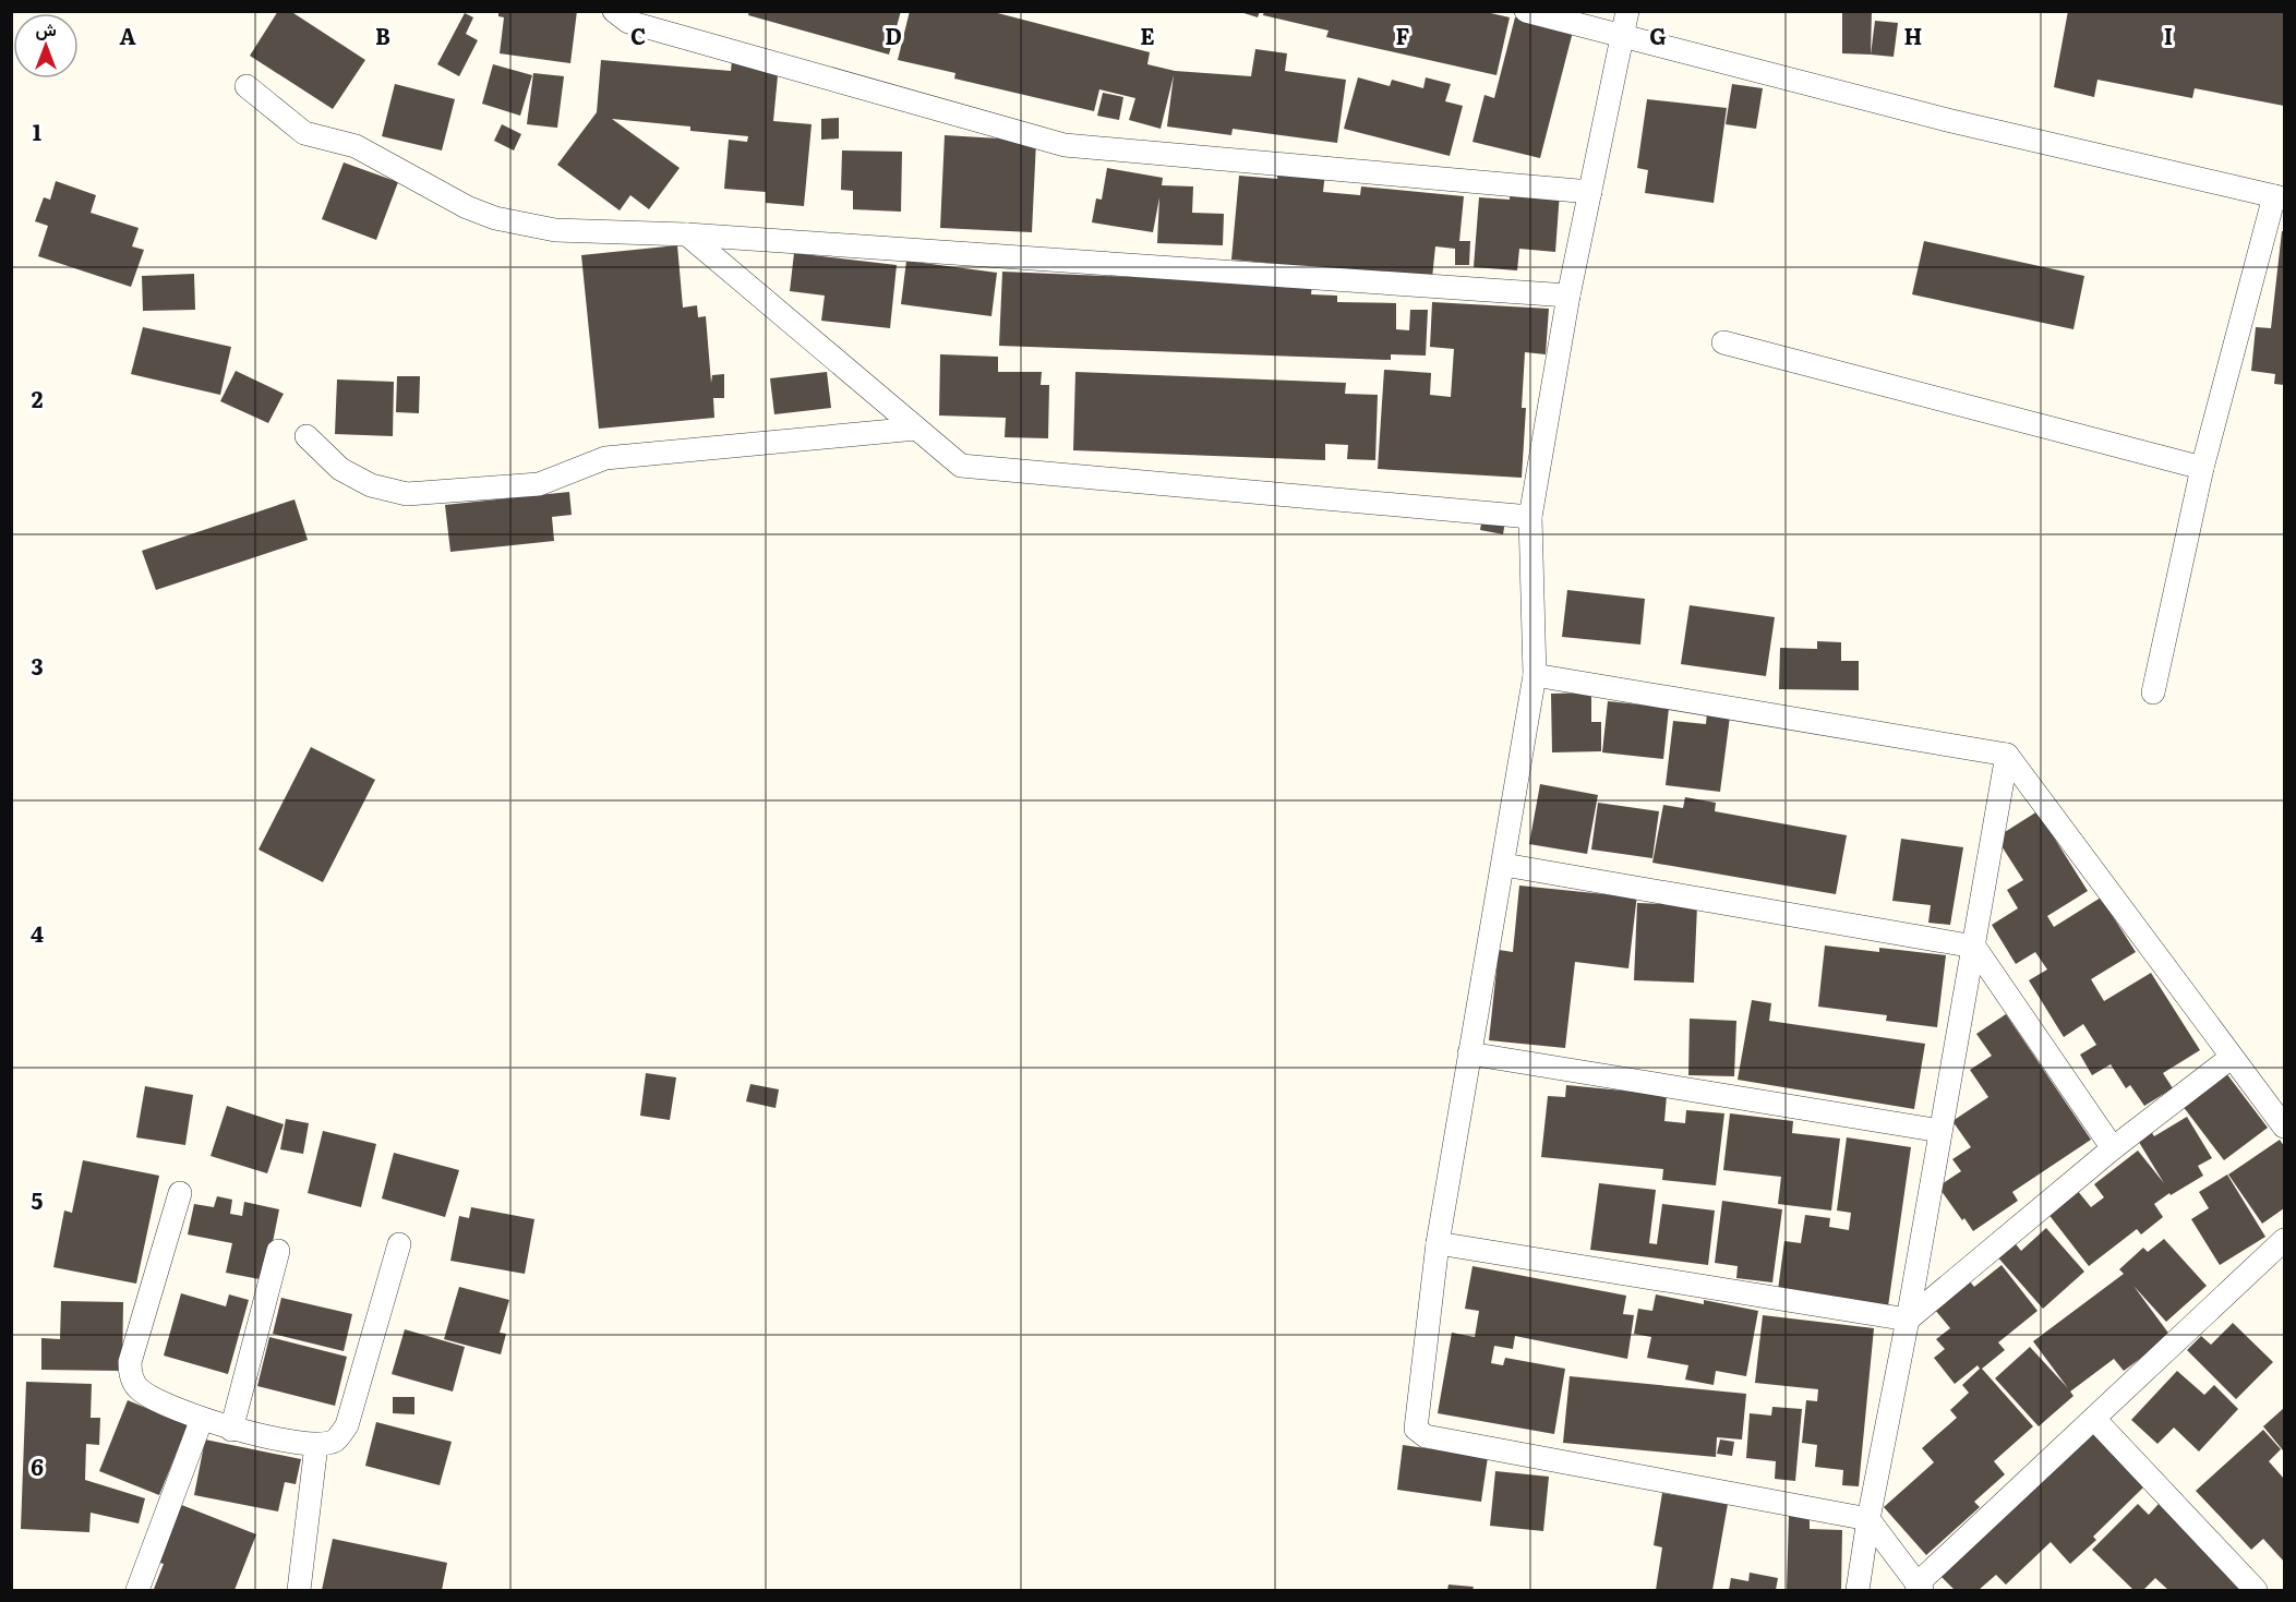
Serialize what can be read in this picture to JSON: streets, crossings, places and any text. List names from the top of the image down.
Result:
{
  "north": "top",
  "grid": {
    "columns": [
      "A",
      "B",
      "C",
      "D",
      "E",
      "F",
      "G",
      "H",
      "I"
    ],
    "rows": [
      "1",
      "2",
      "3",
      "4",
      "5",
      "6"
    ]
  }
}
